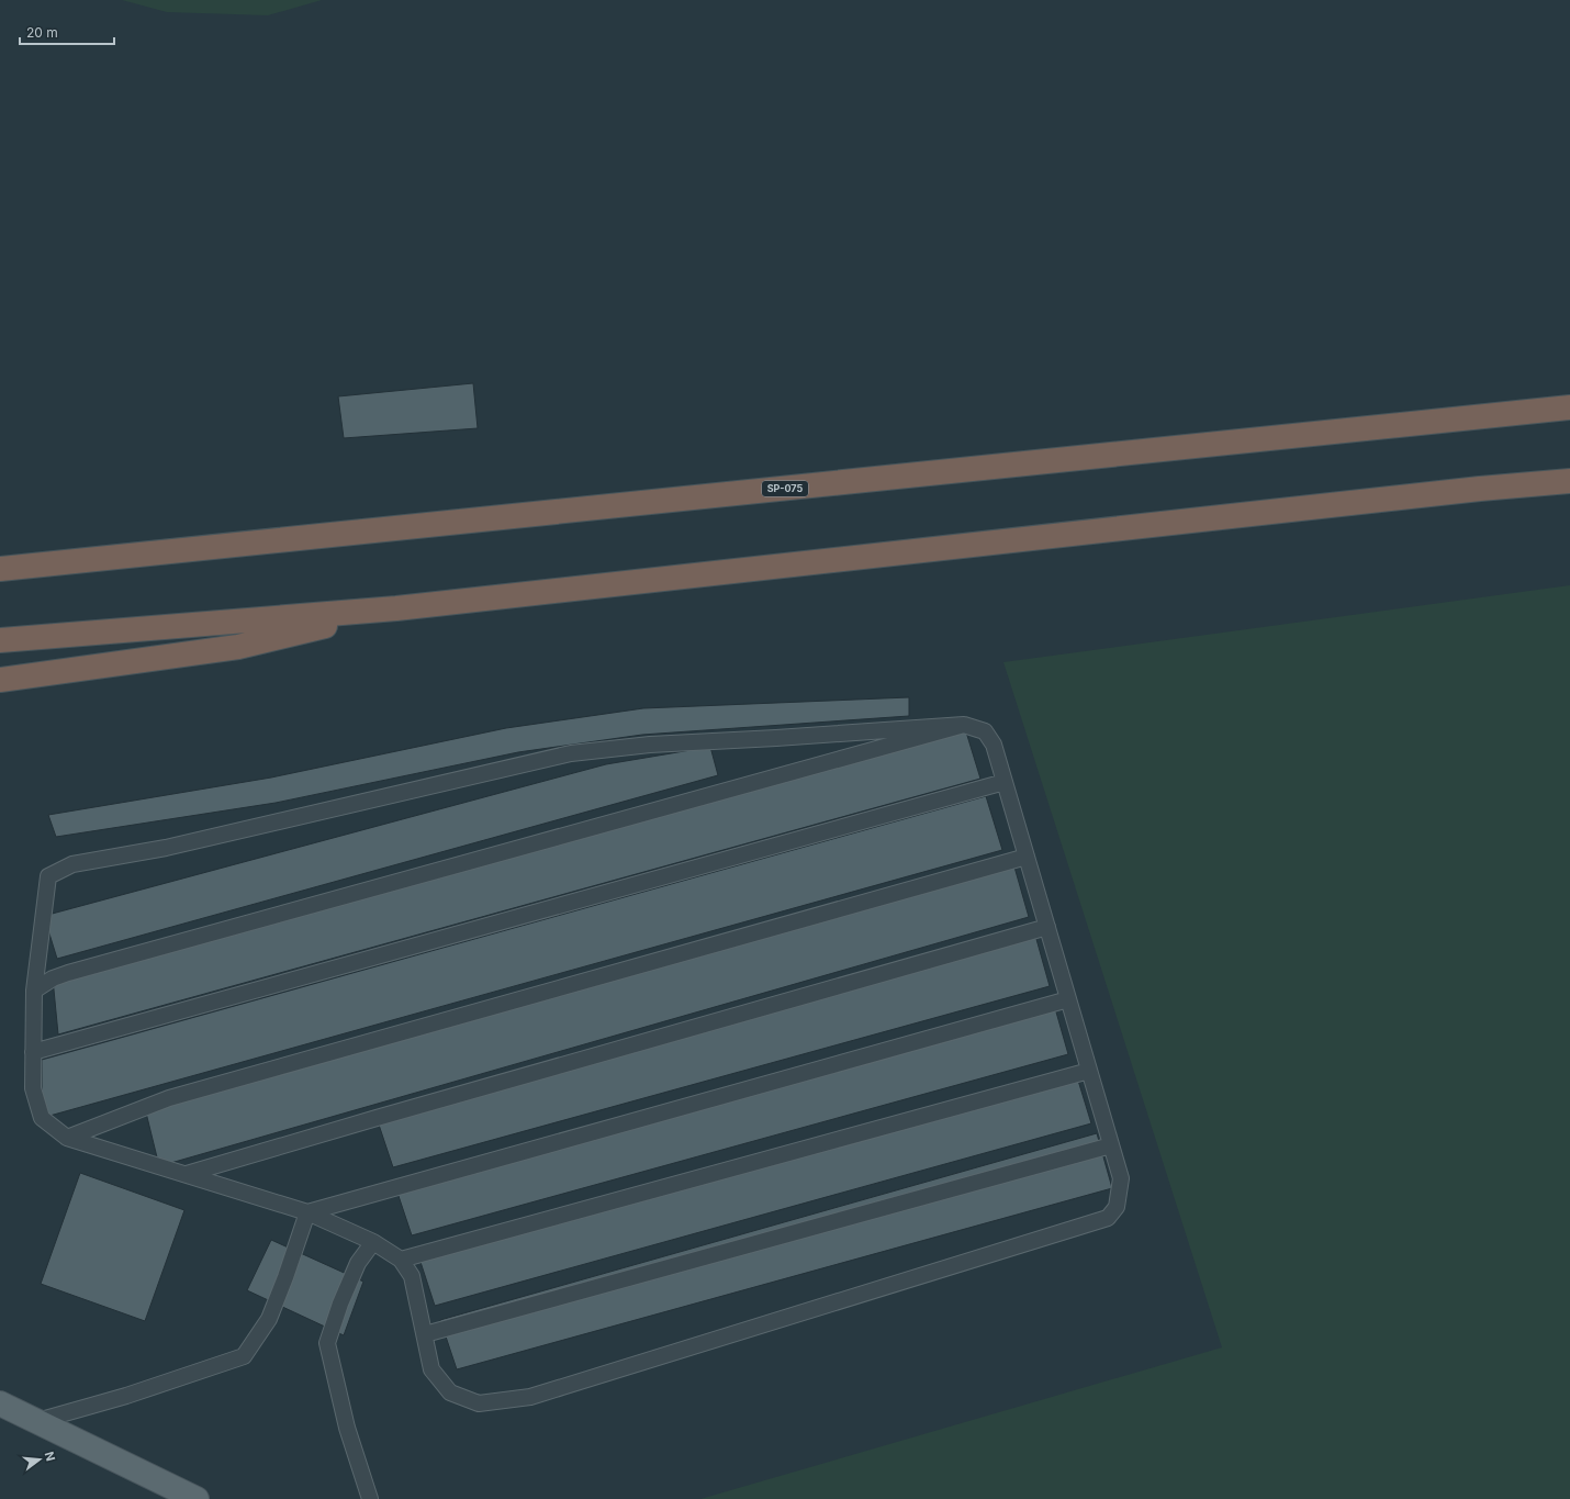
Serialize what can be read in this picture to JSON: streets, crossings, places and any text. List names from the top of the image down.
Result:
{
  "streets": {
    "highway": ["SP-075"]
  },
  "scale_bar": "20 m",
  "north": "right"
}
